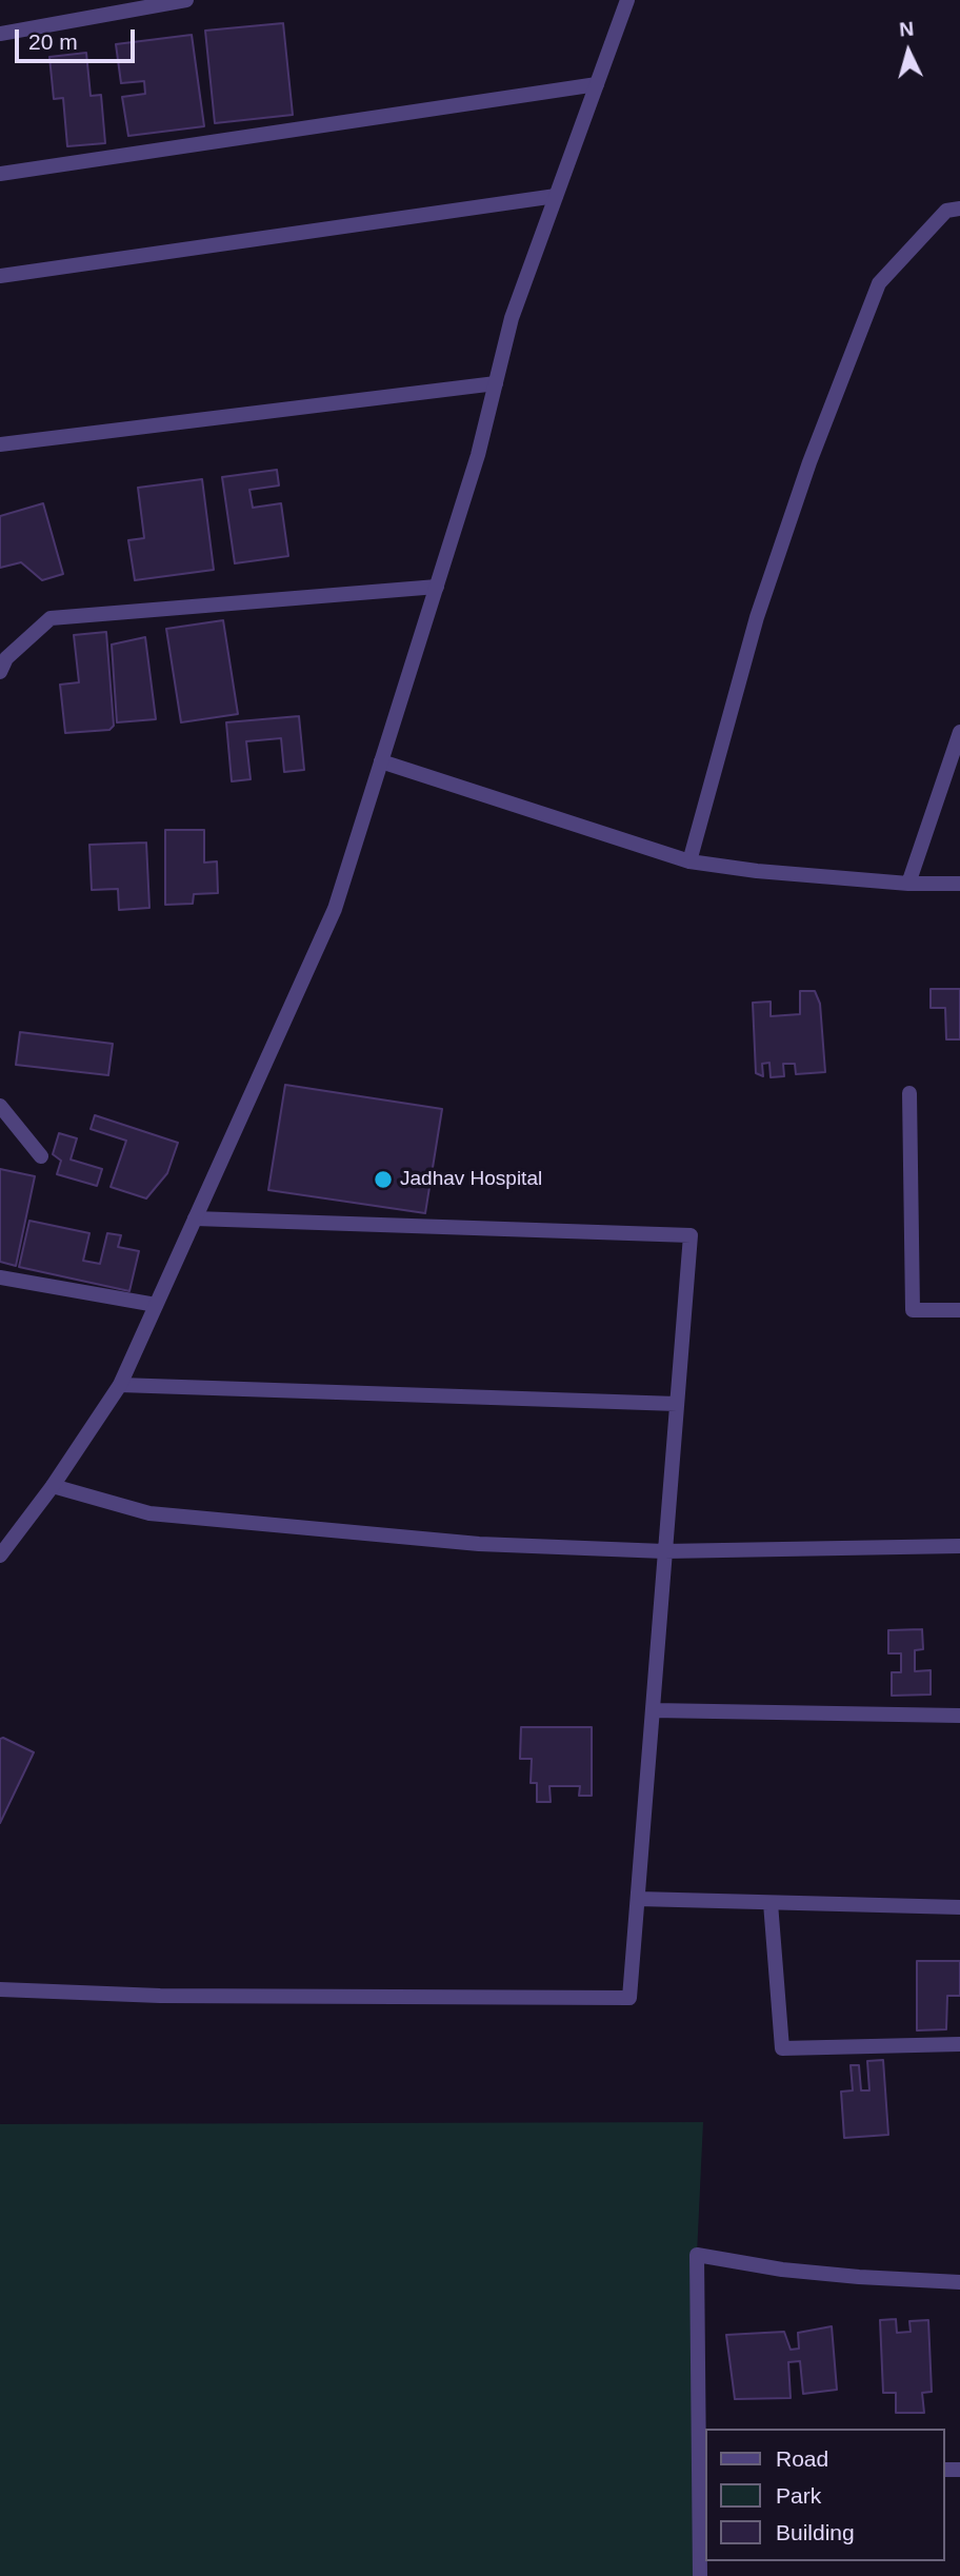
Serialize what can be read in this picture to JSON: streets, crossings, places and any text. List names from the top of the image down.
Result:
{
  "places": ["Jadhav Hospital"],
  "legend": ["Road", "Park", "Building"],
  "scale_bar": "20 m",
  "north": "top"
}
